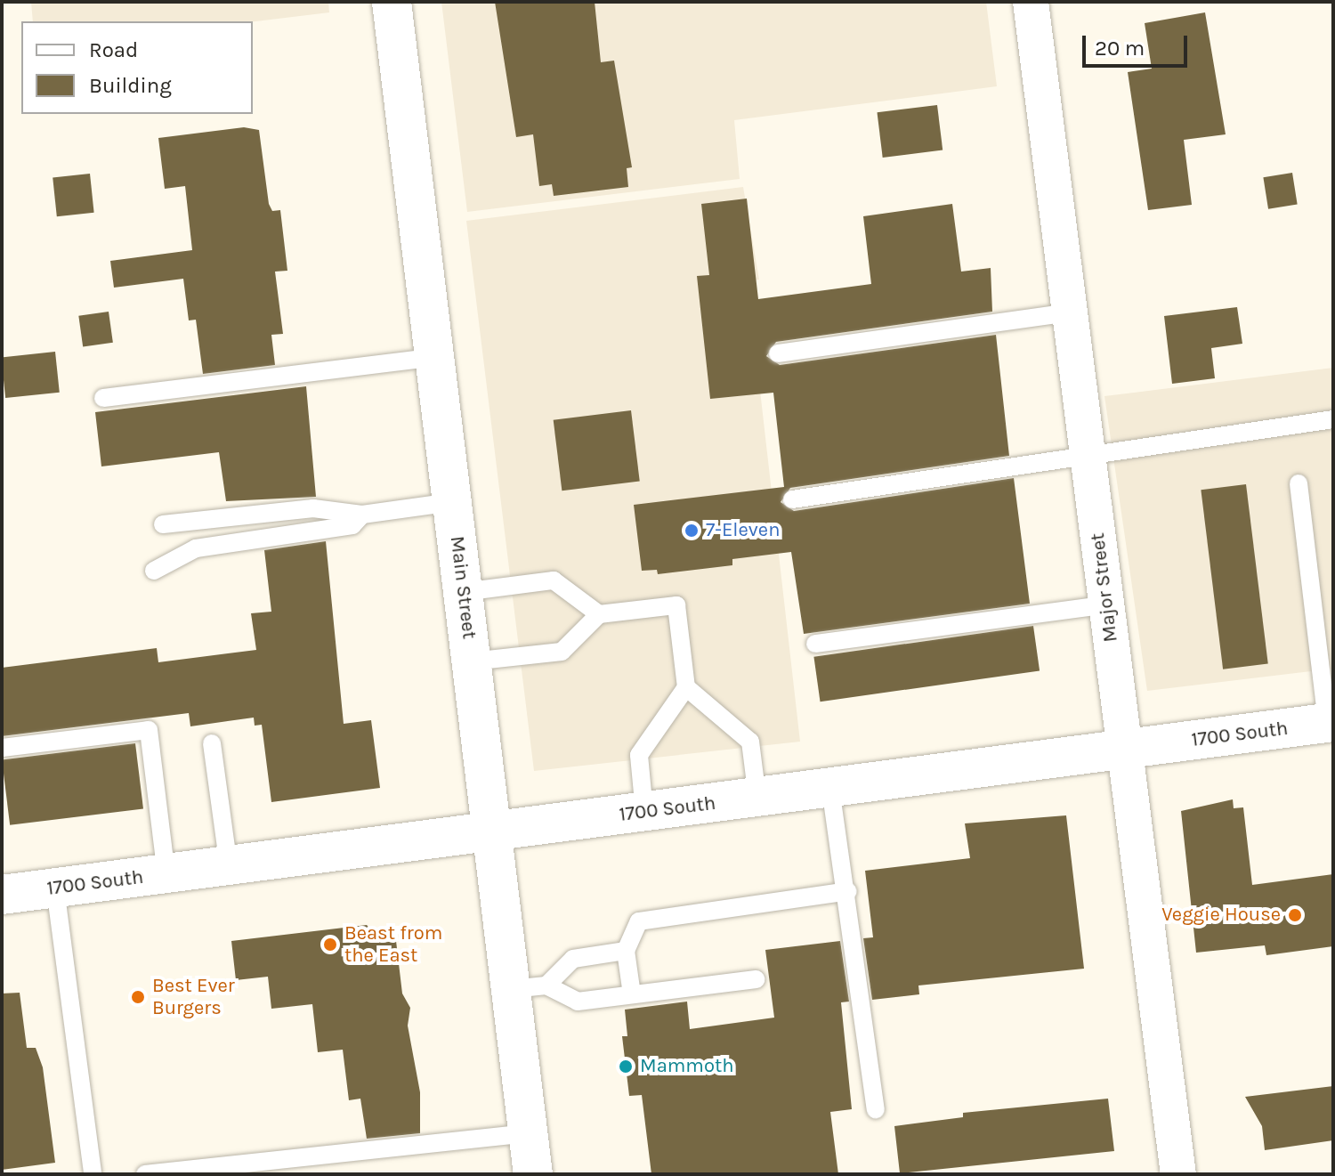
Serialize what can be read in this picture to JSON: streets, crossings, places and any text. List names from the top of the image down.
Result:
{
  "streets": {
    "street": ["Main Street", "Major Street", "1700 South"]
  },
  "crossings": [
    ["Main Street", "1700 South"],
    ["Major Street", "1700 South"]
  ],
  "places": [
    "7-Eleven",
    "Veggie House",
    "Beast from the East",
    "Best Ever Burgers",
    "Mammoth"
  ],
  "legend": ["Road", "Building"],
  "scale_bar": "20 m"
}
